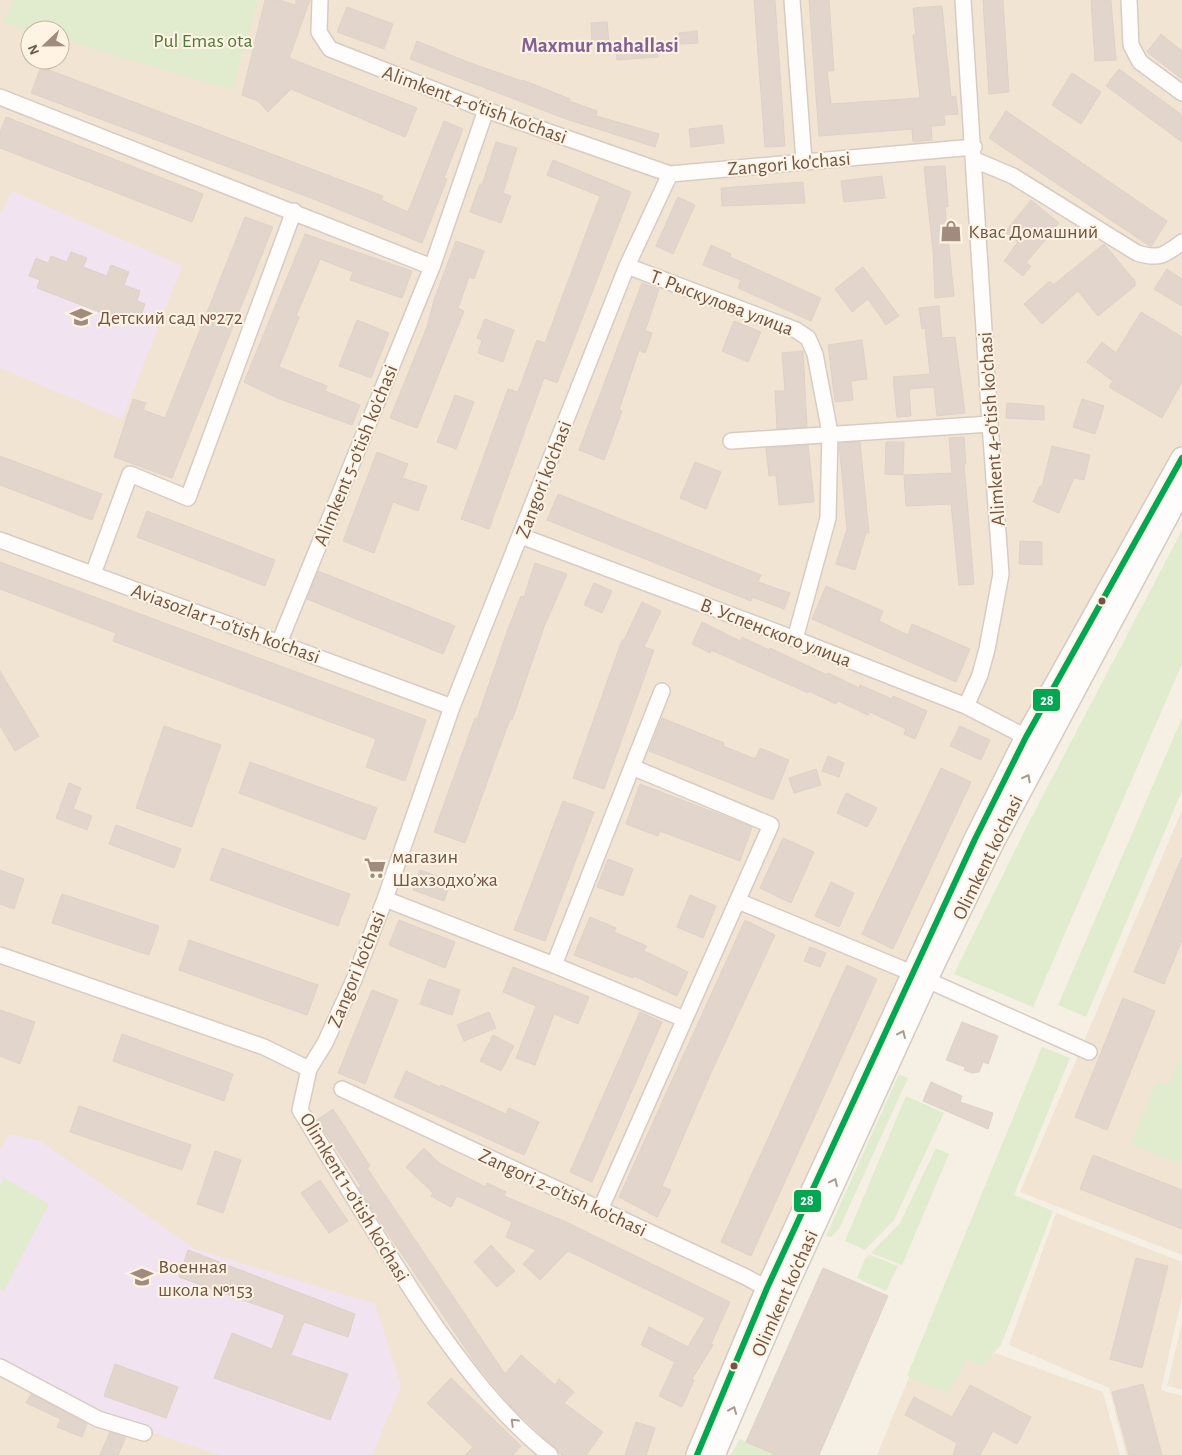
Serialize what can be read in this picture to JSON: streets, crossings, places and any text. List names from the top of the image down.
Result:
{
  "streets": {
    "main road": ["Olimkent ko'chasi"],
    "street": [
      "Alimkent 4-o'tish ko'chasi",
      "Zangori ko'chasi",
      "Т. Рыскулова улица",
      "Alimkent 5-o'tish ko'chasi",
      "Aviasozlar 1-o'tish ko'chasi",
      "В. Успенского улица",
      "Zangori 2-o'tish ko'chasi",
      "Olimkent 1-o'tish ko'chasi"
    ]
  },
  "crossings": [
    ["Alimkent 4-o'tish ko'chasi", "Zangori ko'chasi"],
    ["Alimkent 4-o'tish ko'chasi", "Alimkent 5-o'tish ko'chasi"],
    ["Alimkent 4-o'tish ko'chasi", "В. Успенского улица"],
    ["Zangori ko'chasi", "Т. Рыскулова улица"],
    ["Zangori ko'chasi", "Aviasozlar 1-o'tish ko'chasi"],
    ["Zangori ko'chasi", "В. Успенского улица"],
    ["Zangori ko'chasi", "Olimkent 1-o'tish ko'chasi"],
    ["Т. Рыскулова улица", "В. Успенского улица"],
    ["Alimkent 5-o'tish ko'chasi", "Aviasozlar 1-o'tish ko'chasi"],
    ["В. Успенского улица", "Olimkent ko'chasi"],
    ["Olimkent ko'chasi", "Zangori 2-o'tish ko'chasi"]
  ],
  "one_way": ["Olimkent 1-o'tish ko'chasi"],
  "districts": ["Maxmur mahallasi"],
  "parks": ["Pul Emas ota"],
  "places": {
    "shop": ["Квас Домашний"],
    "school or university": ["Детский сад №272", "Военная школа №153"],
    "supermarket": ["магазин Шахзодхо’жа"]
  },
  "lines": ["transit line 28"],
  "north": "left"
}
